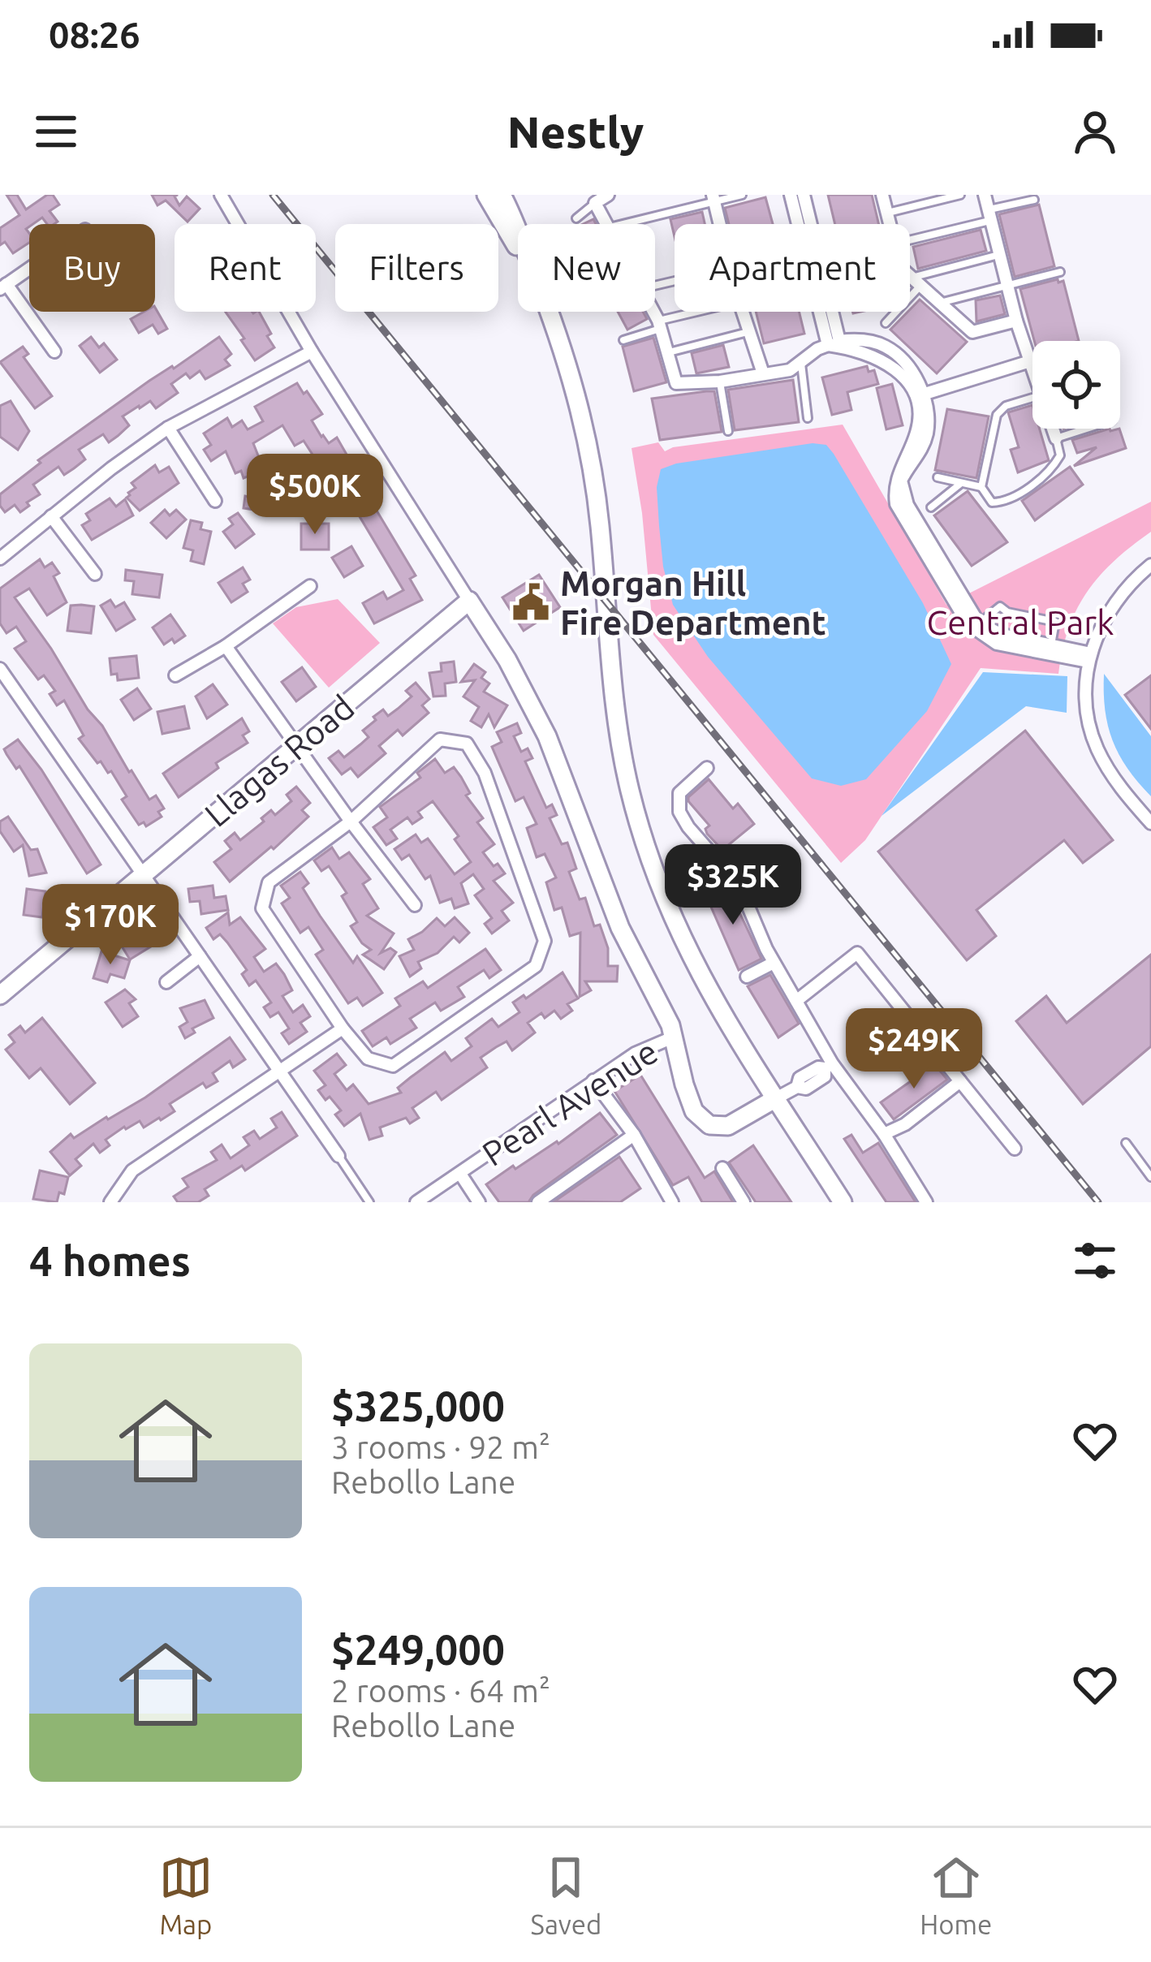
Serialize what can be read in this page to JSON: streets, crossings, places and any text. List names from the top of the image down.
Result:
{
  "streets": {
    "street": ["Llagas Road", "Pearl Avenue"]
  },
  "parks": ["Central Park"],
  "places": {
    "public building": ["Morgan Hill Fire Department"]
  },
  "page": {
    "status": "08:26",
    "header": "Nestly",
    "chip": [
      "Buy",
      "Rent",
      "Filters",
      "New",
      "Apartment"
    ],
    "price": [
      "$500K",
      "$325K",
      "$170K",
      "$249K"
    ],
    "heading": "4 homes",
    "list": [
      {
        "name": "$325,000",
        "note": "3 rooms · 92 m² · Rebollo Lane"
      },
      {
        "name": "$249,000",
        "note": "2 rooms · 64 m² · Rebollo Lane"
      }
    ],
    "tabs": ["Map", "Saved", "Home"]
  }
}
